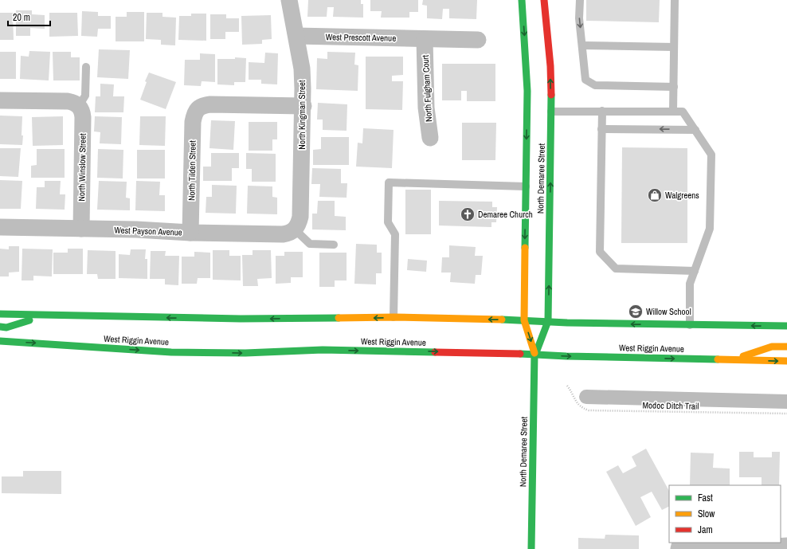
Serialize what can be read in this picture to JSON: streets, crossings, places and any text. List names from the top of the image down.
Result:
{
  "streets": {
    "main road": ["North Demaree Street", "West Riggin Avenue"],
    "street": [
      "West Prescott Avenue",
      "North Fulgham Court",
      "North Kingman Street",
      "North Winslow Street",
      "North Tilden Street",
      "West Payson Avenue"
    ],
    "path": ["Modoc Ditch Trail"]
  },
  "crossings": [
    ["West Prescott Avenue", "North Fulgham Court"],
    ["West Prescott Avenue", "North Kingman Street"],
    ["North Kingman Street", "North Tilden Street"],
    ["North Kingman Street", "West Payson Avenue"],
    ["North Winslow Street", "West Payson Avenue"],
    ["North Tilden Street", "West Payson Avenue"],
    ["North Demaree Street", "West Riggin Avenue"]
  ],
  "places": {
    "shop": ["Walgreens"],
    "church": ["Demaree Church"],
    "school or university": ["Willow School"]
  },
  "legend": ["Fast", "Slow", "Jam"],
  "scale_bar": "20 m"
}
